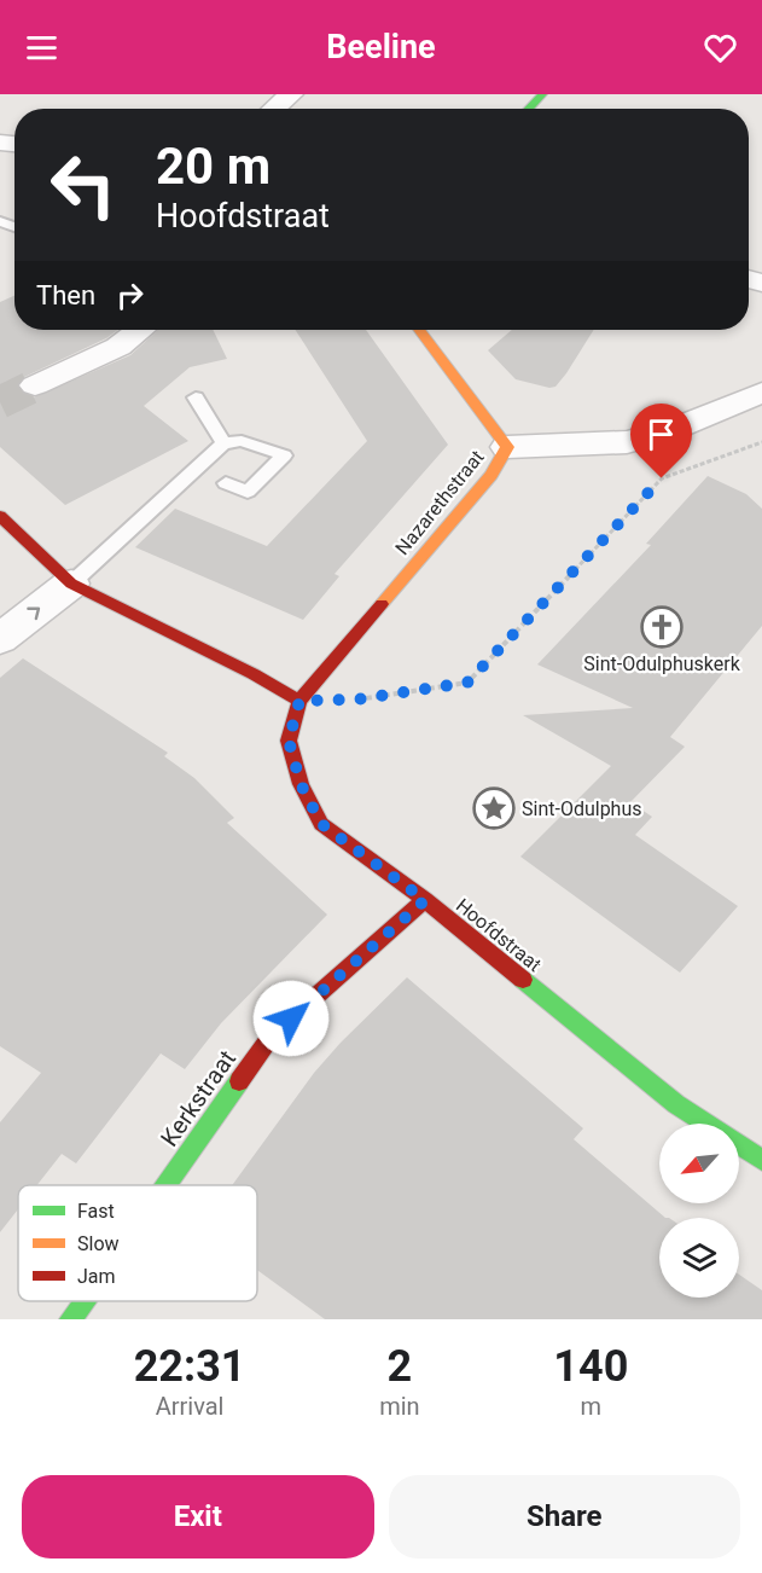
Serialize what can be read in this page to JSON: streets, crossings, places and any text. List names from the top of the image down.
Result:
{
  "streets": {
    "street": ["Nazarethstraat", "Hoofdstraat", "Kerkstraat"]
  },
  "crossings": [
    ["Nazarethstraat", "Hoofdstraat"],
    ["Hoofdstraat", "Kerkstraat"]
  ],
  "places": {
    "church": ["Sint-Odulphuskerk"],
    "place": ["Sint-Odulphus"]
  },
  "legend": ["Fast", "Slow", "Jam"],
  "north": "bottom left",
  "page": {
    "header": "Beeline",
    "turn": ["20 m", "Hoofdstraat"],
    "then": "Then",
    "eta": [
      "22:31",
      "Arrival",
      "2",
      "min",
      "140",
      "m"
    ],
    "buttons": ["Exit", "Share"]
  }
}
